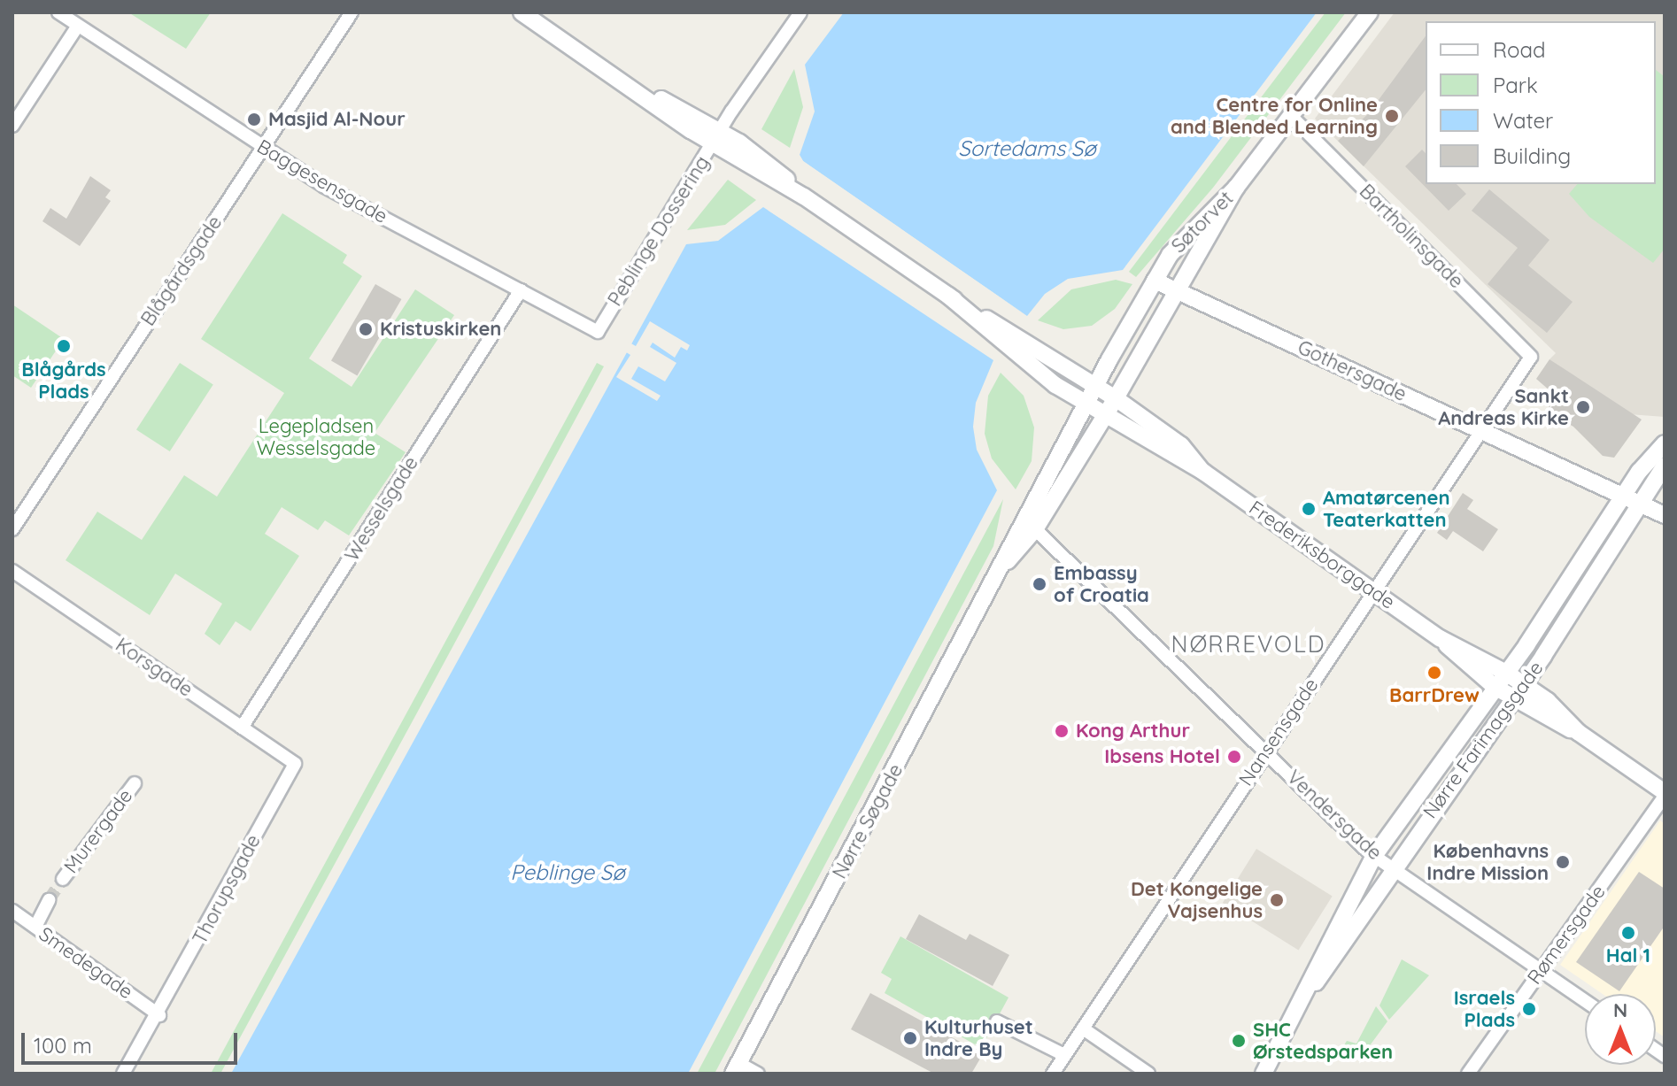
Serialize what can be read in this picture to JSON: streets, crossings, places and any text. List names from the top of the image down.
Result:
{
  "streets": {
    "street": [
      "Baggesensgade",
      "Søtorvet",
      "Peblinge Dossering",
      "Bartholinsgade",
      "Blågårdsgade",
      "Gothersgade",
      "Wesselsgade",
      "Frederiksborggade",
      "Korsgade",
      "Nansensgade",
      "Nørre Farimagsgade",
      "Vendersgade",
      "Nørre Søgade",
      "Murergade",
      "Thorupsgade",
      "Rømersgade",
      "Smedegade"
    ]
  },
  "crossings": [
    ["Baggesensgade", "Peblinge Dossering"],
    ["Baggesensgade", "Blågårdsgade"],
    ["Baggesensgade", "Wesselsgade"],
    ["Søtorvet", "Gothersgade"],
    ["Søtorvet", "Frederiksborggade"],
    ["Søtorvet", "Vendersgade"],
    ["Søtorvet", "Nørre Søgade"],
    ["Bartholinsgade", "Nansensgade"],
    ["Gothersgade", "Nansensgade"],
    ["Gothersgade", "Nørre Farimagsgade"],
    ["Wesselsgade", "Korsgade"],
    ["Frederiksborggade", "Nansensgade"],
    ["Frederiksborggade", "Nørre Farimagsgade"],
    ["Frederiksborggade", "Rømersgade"],
    ["Korsgade", "Thorupsgade"],
    ["Nansensgade", "Vendersgade"],
    ["Nørre Farimagsgade", "Vendersgade"],
    ["Vendersgade", "Rømersgade"],
    ["Thorupsgade", "Smedegade"]
  ],
  "districts": ["NØRREVOLD"],
  "water": ["Sortedams Sø", "Peblinge Sø"],
  "parks": ["Legepladsen Wesselsgade"],
  "places": [
    "Centre for Online and Blended Learning",
    "Masjid Al-Nour",
    "Kristuskirken",
    "Blågårds Plads",
    "Sankt Andreas Kirke",
    "Amatørcenen Teaterkatten",
    "Embassy of Croatia",
    "BarrDrew",
    "Kong Arthur",
    "Ibsens Hotel",
    "Københavns Indre Mission",
    "Det Kongelige Vajsenhus",
    "Hal 1",
    "Israels Plads",
    "Kulturhuset Indre By",
    "SHC Ørstedsparken"
  ],
  "legend": [
    "Road",
    "Park",
    "Water",
    "Building"
  ],
  "scale_bar": "100 m",
  "north": "top"
}
